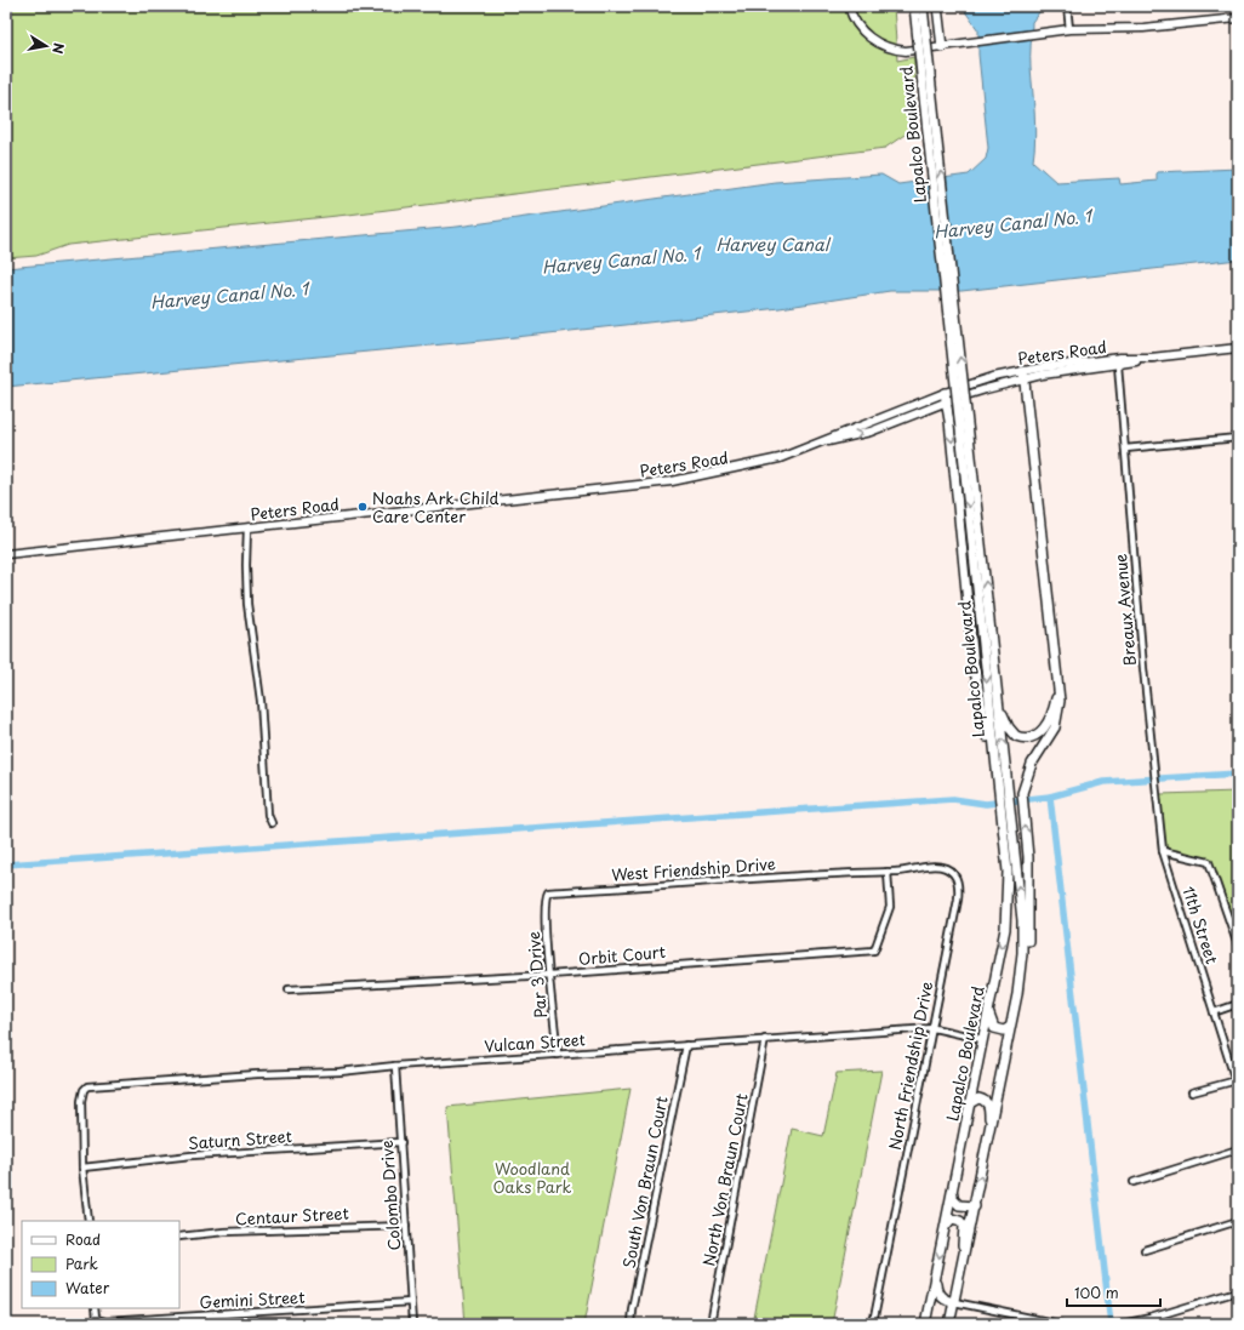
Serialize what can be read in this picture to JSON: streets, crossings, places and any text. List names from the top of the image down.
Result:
{
  "streets": {
    "main road": ["Lapalco Boulevard", "Peters Road"],
    "street": [
      "Breaux Avenue",
      "West Friendship Drive",
      "11th Street",
      "Orbit Court",
      "Par 3 Drive",
      "Vulcan Street",
      "North Friendship Drive",
      "Saturn Street",
      "North Von Braun Court",
      "South Von Braun Court",
      "Colombo Drive",
      "Centaur Street",
      "Gemini Street"
    ]
  },
  "crossings": [
    ["Lapalco Boulevard", "Vulcan Street"],
    ["Peters Road", "Breaux Avenue"],
    ["Breaux Avenue", "11th Street"],
    ["West Friendship Drive", "Orbit Court"],
    ["West Friendship Drive", "Par 3 Drive"],
    ["West Friendship Drive", "North Friendship Drive"],
    ["Orbit Court", "Par 3 Drive"],
    ["Par 3 Drive", "Vulcan Street"],
    ["Vulcan Street", "North Friendship Drive"],
    ["Vulcan Street", "Saturn Street"],
    ["Vulcan Street", "North Von Braun Court"],
    ["Vulcan Street", "South Von Braun Court"],
    ["Vulcan Street", "Colombo Drive"],
    ["Saturn Street", "Colombo Drive"],
    ["Colombo Drive", "Centaur Street"],
    ["Colombo Drive", "Gemini Street"]
  ],
  "water": ["Harvey Canal No. 1", "Harvey Canal"],
  "parks": ["Woodland Oaks Park"],
  "places": ["Noahs Ark Child Care Center"],
  "legend": ["Road", "Park", "Water"],
  "scale_bar": "100 m",
  "north": "right"
}
